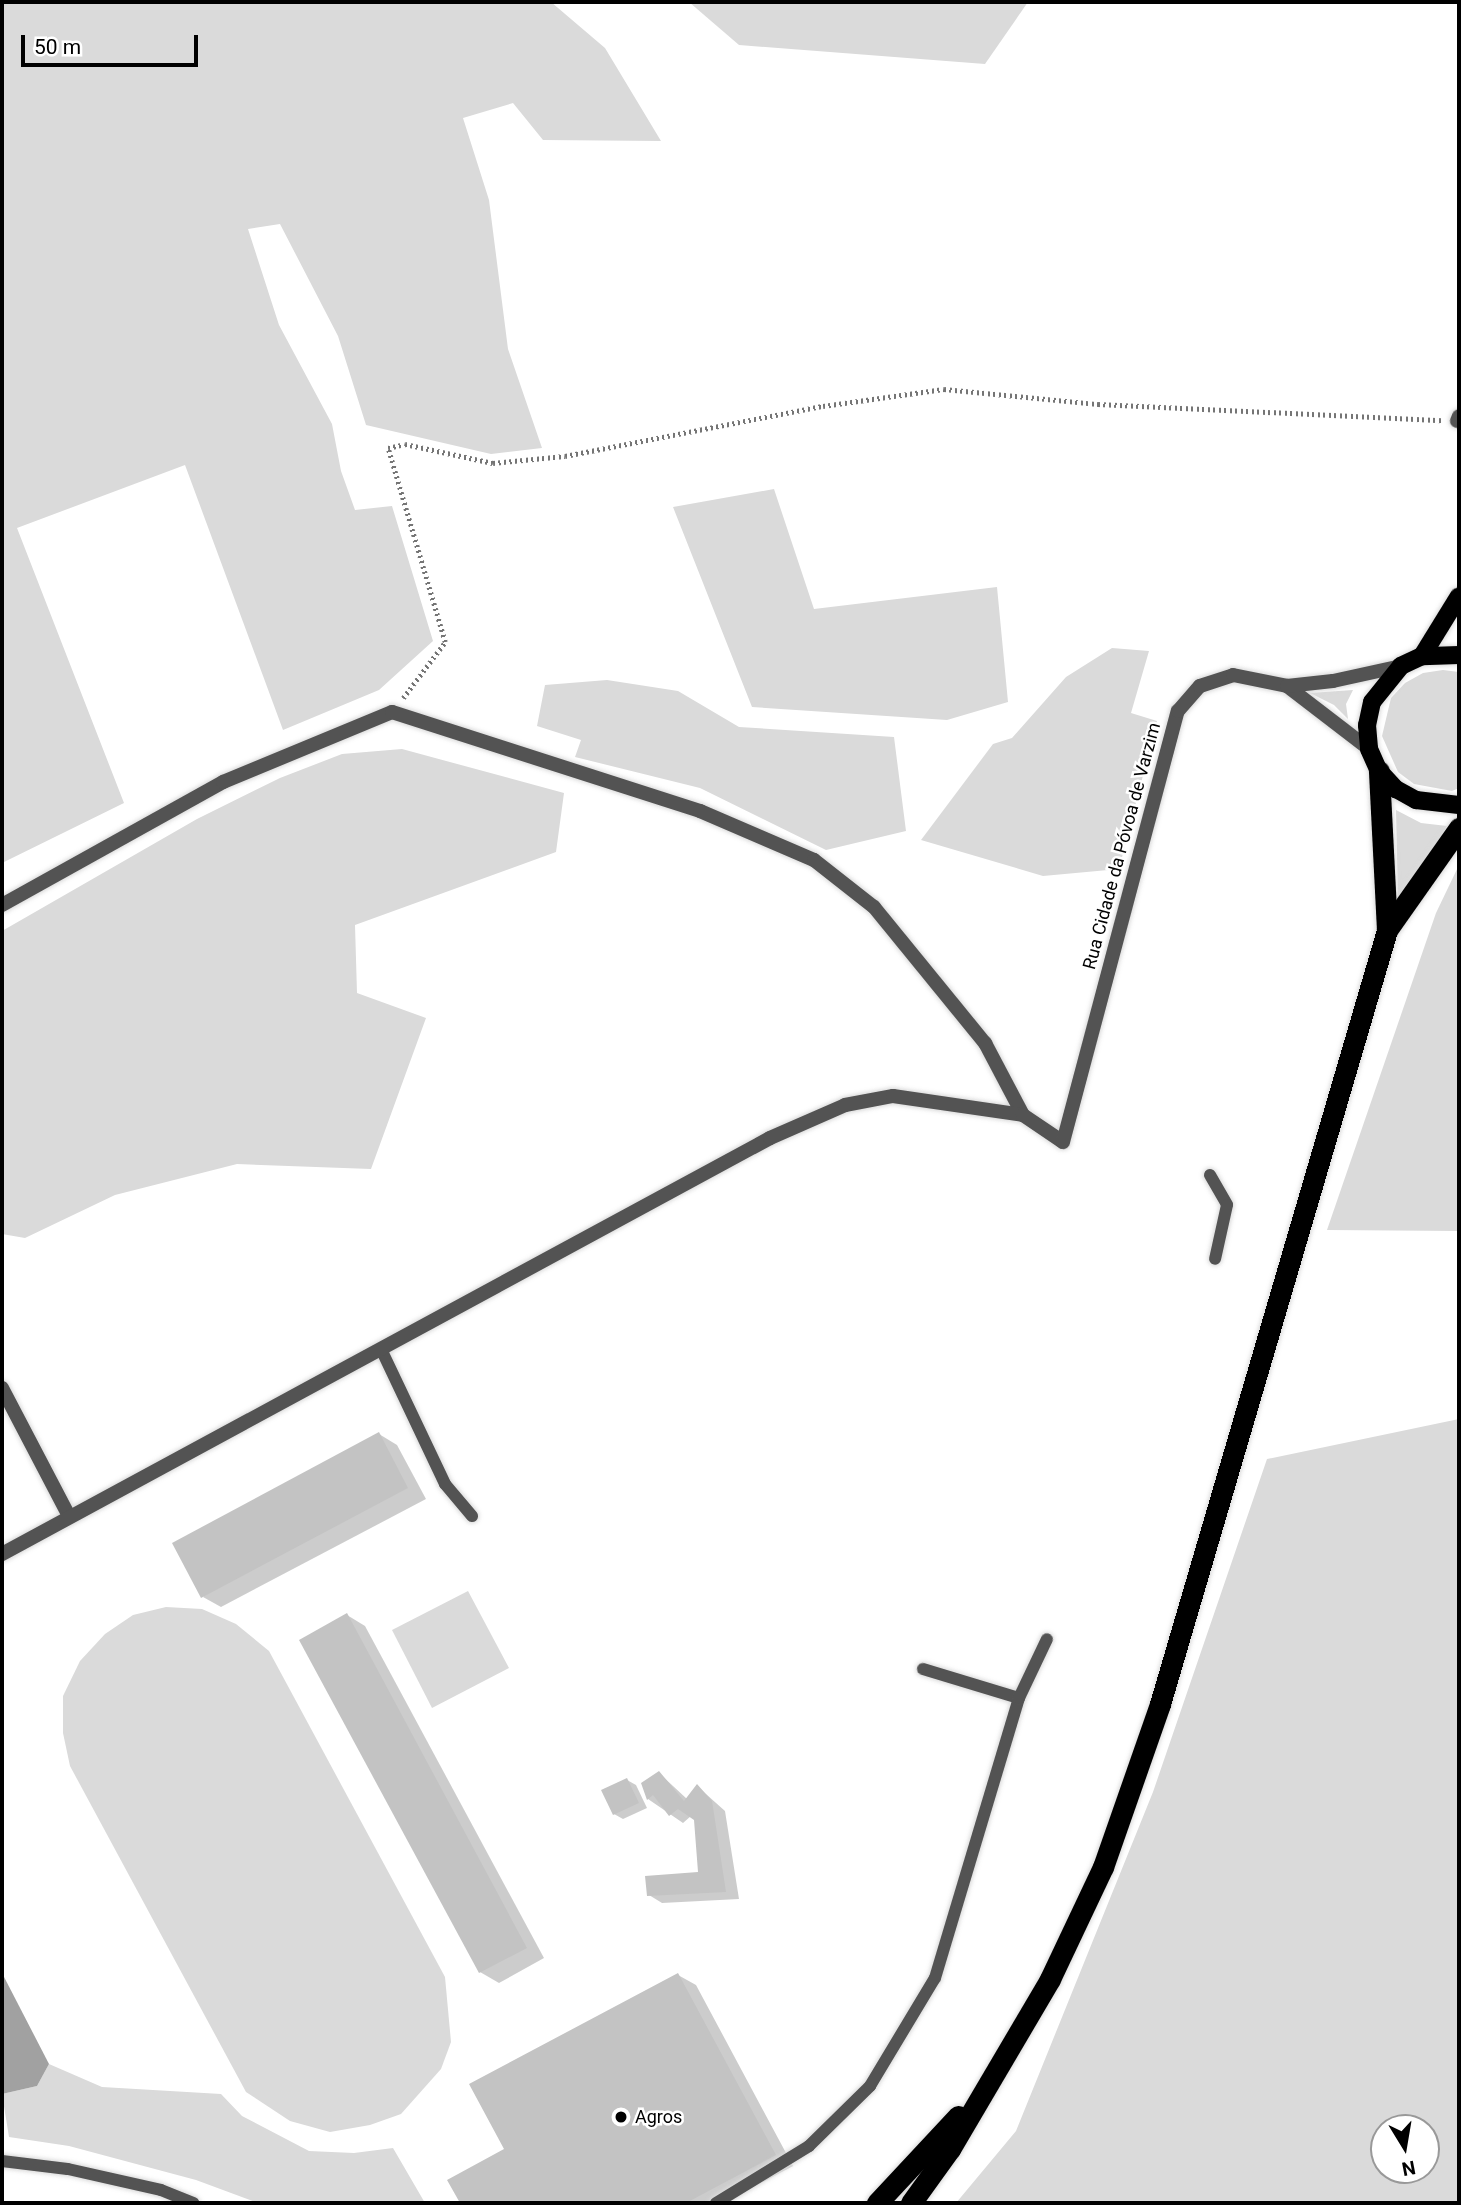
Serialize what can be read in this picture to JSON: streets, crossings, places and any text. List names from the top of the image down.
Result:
{
  "streets": {
    "street": ["Rua Cidade da Póvoa de Varzim"]
  },
  "places": ["Agros"],
  "scale_bar": "50 m",
  "north": "bottom"
}
